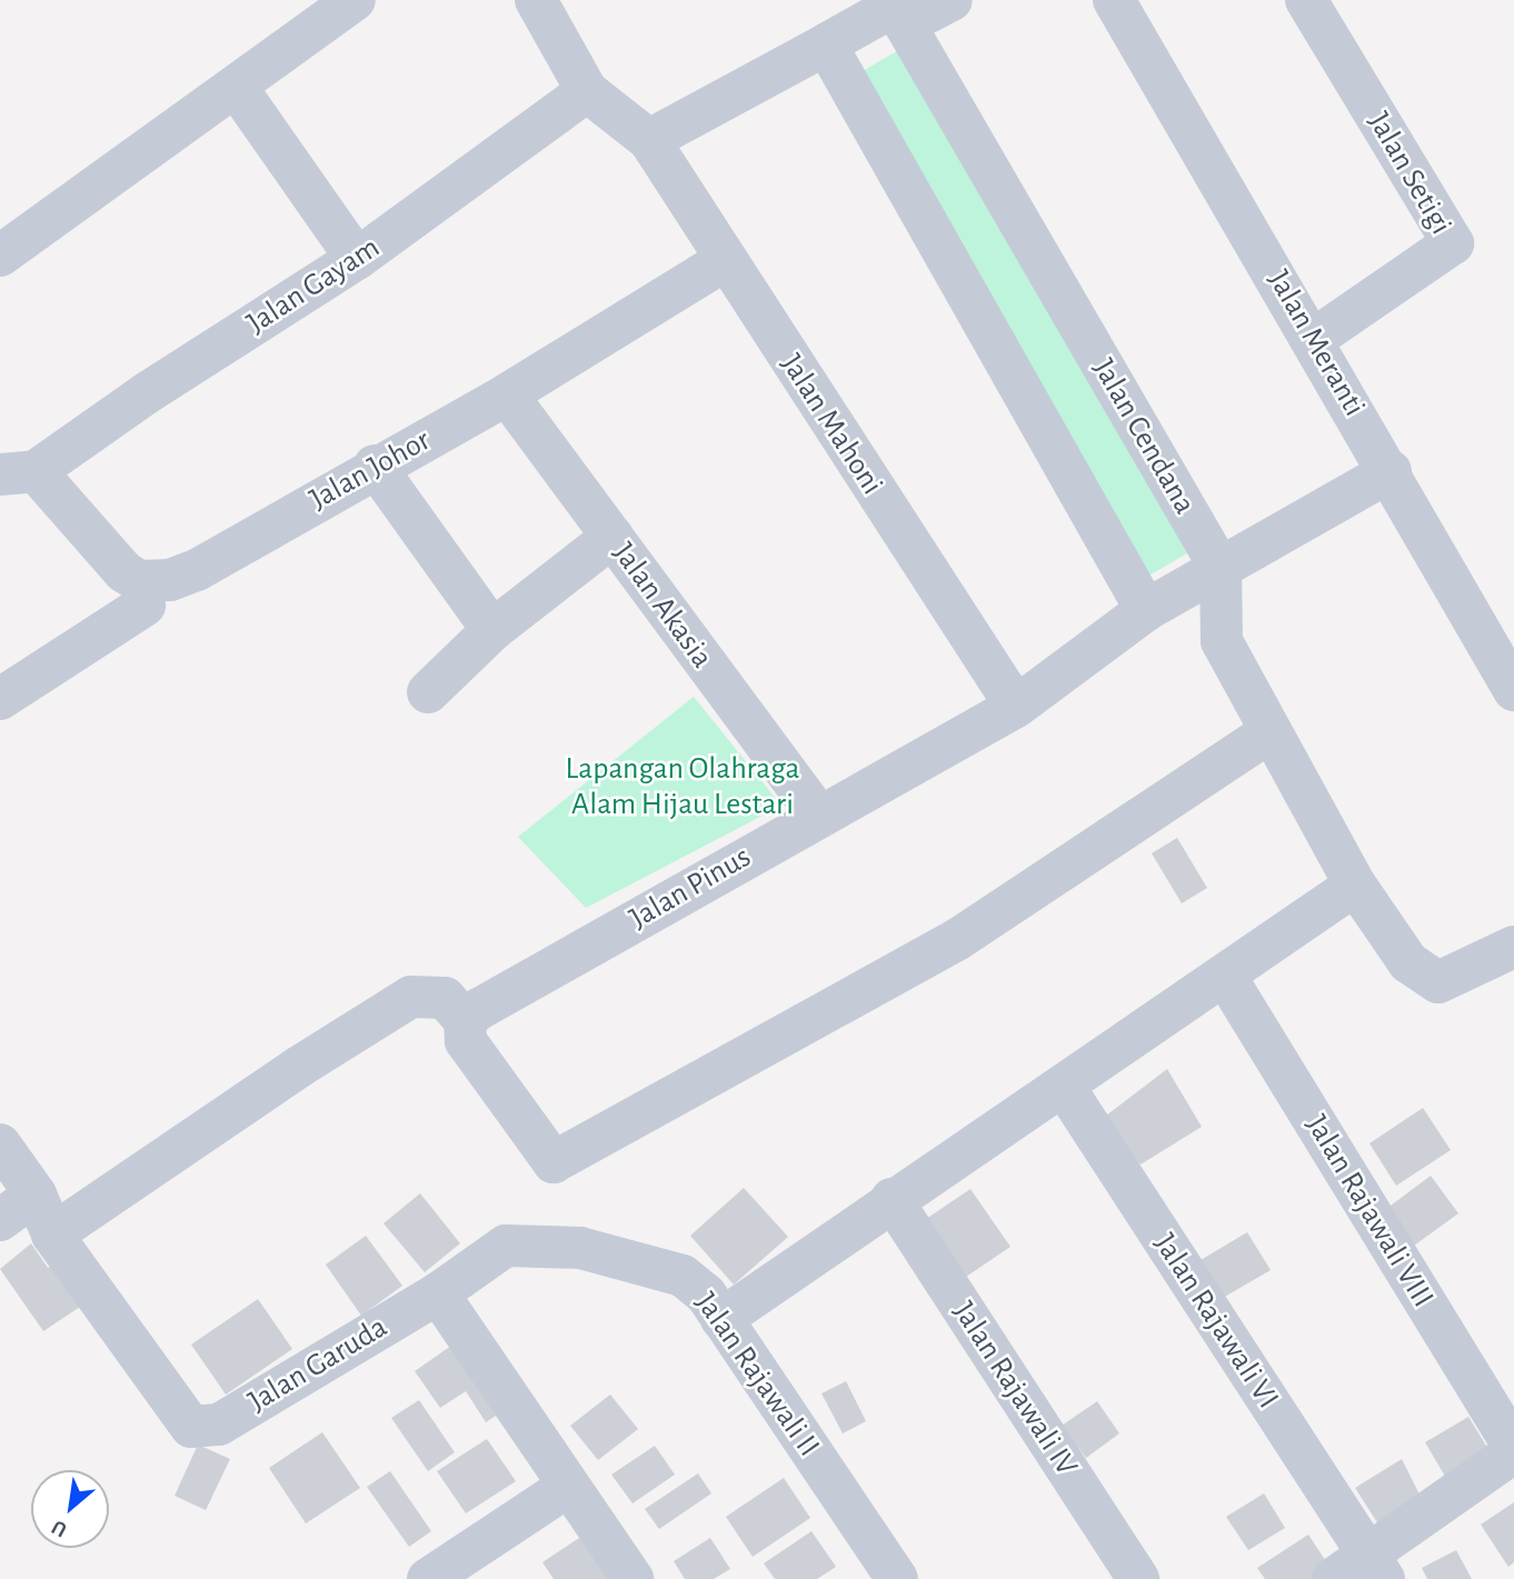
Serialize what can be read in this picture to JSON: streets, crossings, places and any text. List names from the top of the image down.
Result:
{
  "streets": {
    "street": [
      "Jalan Setigi",
      "Jalan Gayam",
      "Jalan Meranti",
      "Jalan Mahoni",
      "Jalan Cendana",
      "Jalan Johor",
      "Jalan Akasia",
      "Jalan Pinus",
      "Jalan Rajawali VIII",
      "Jalan Rajawali VI",
      "Jalan Garuda",
      "Jalan Rajawali II",
      "Jalan Rajawali IV"
    ]
  },
  "crossings": [
    ["Jalan Setigi", "Jalan Meranti"],
    ["Jalan Gayam", "Jalan Johor"],
    ["Jalan Meranti", "Jalan Pinus"],
    ["Jalan Mahoni", "Jalan Johor"],
    ["Jalan Mahoni", "Jalan Pinus"],
    ["Jalan Cendana", "Jalan Pinus"],
    ["Jalan Johor", "Jalan Akasia"],
    ["Jalan Akasia", "Jalan Pinus"],
    ["Jalan Garuda", "Jalan Rajawali II"]
  ],
  "parks": ["Lapangan Olahraga Alam Hijau Lestari"],
  "north": "bottom left"
}
